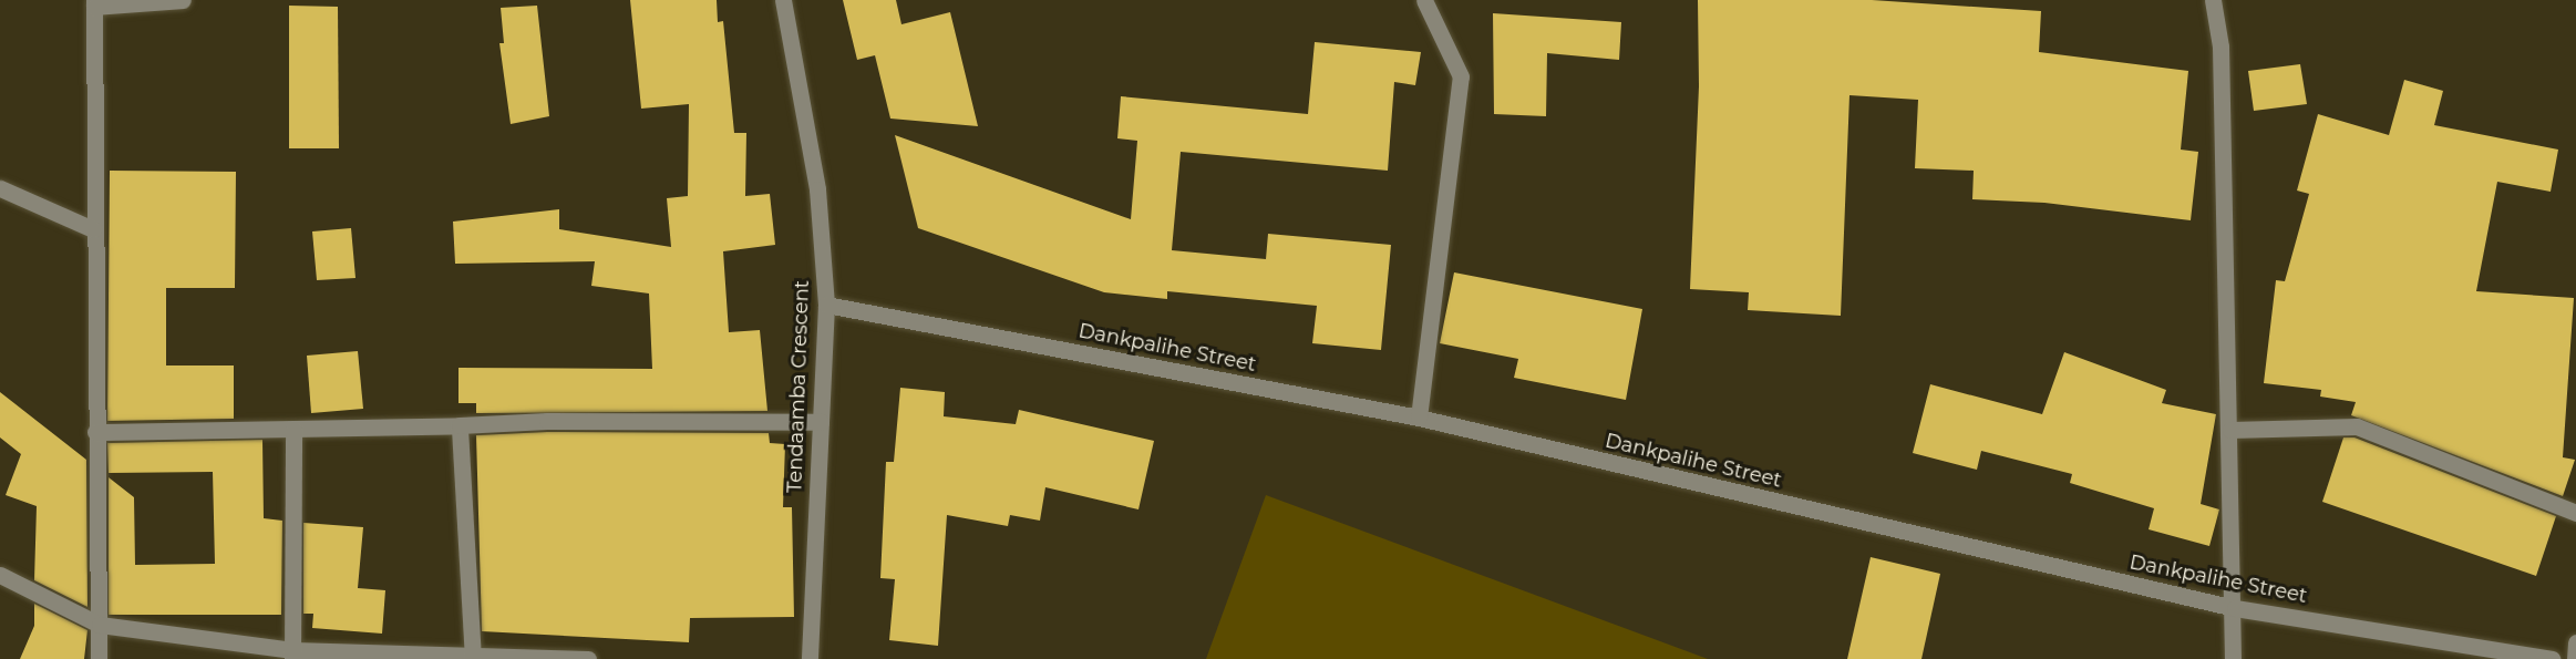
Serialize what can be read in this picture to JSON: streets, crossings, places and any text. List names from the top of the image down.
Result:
{
  "streets": {
    "street": ["Dankpalihe Street", "Tendaamba Crescent"]
  },
  "crossings": [
    ["Dankpalihe Street", "Tendaamba Crescent"]
  ]
}
